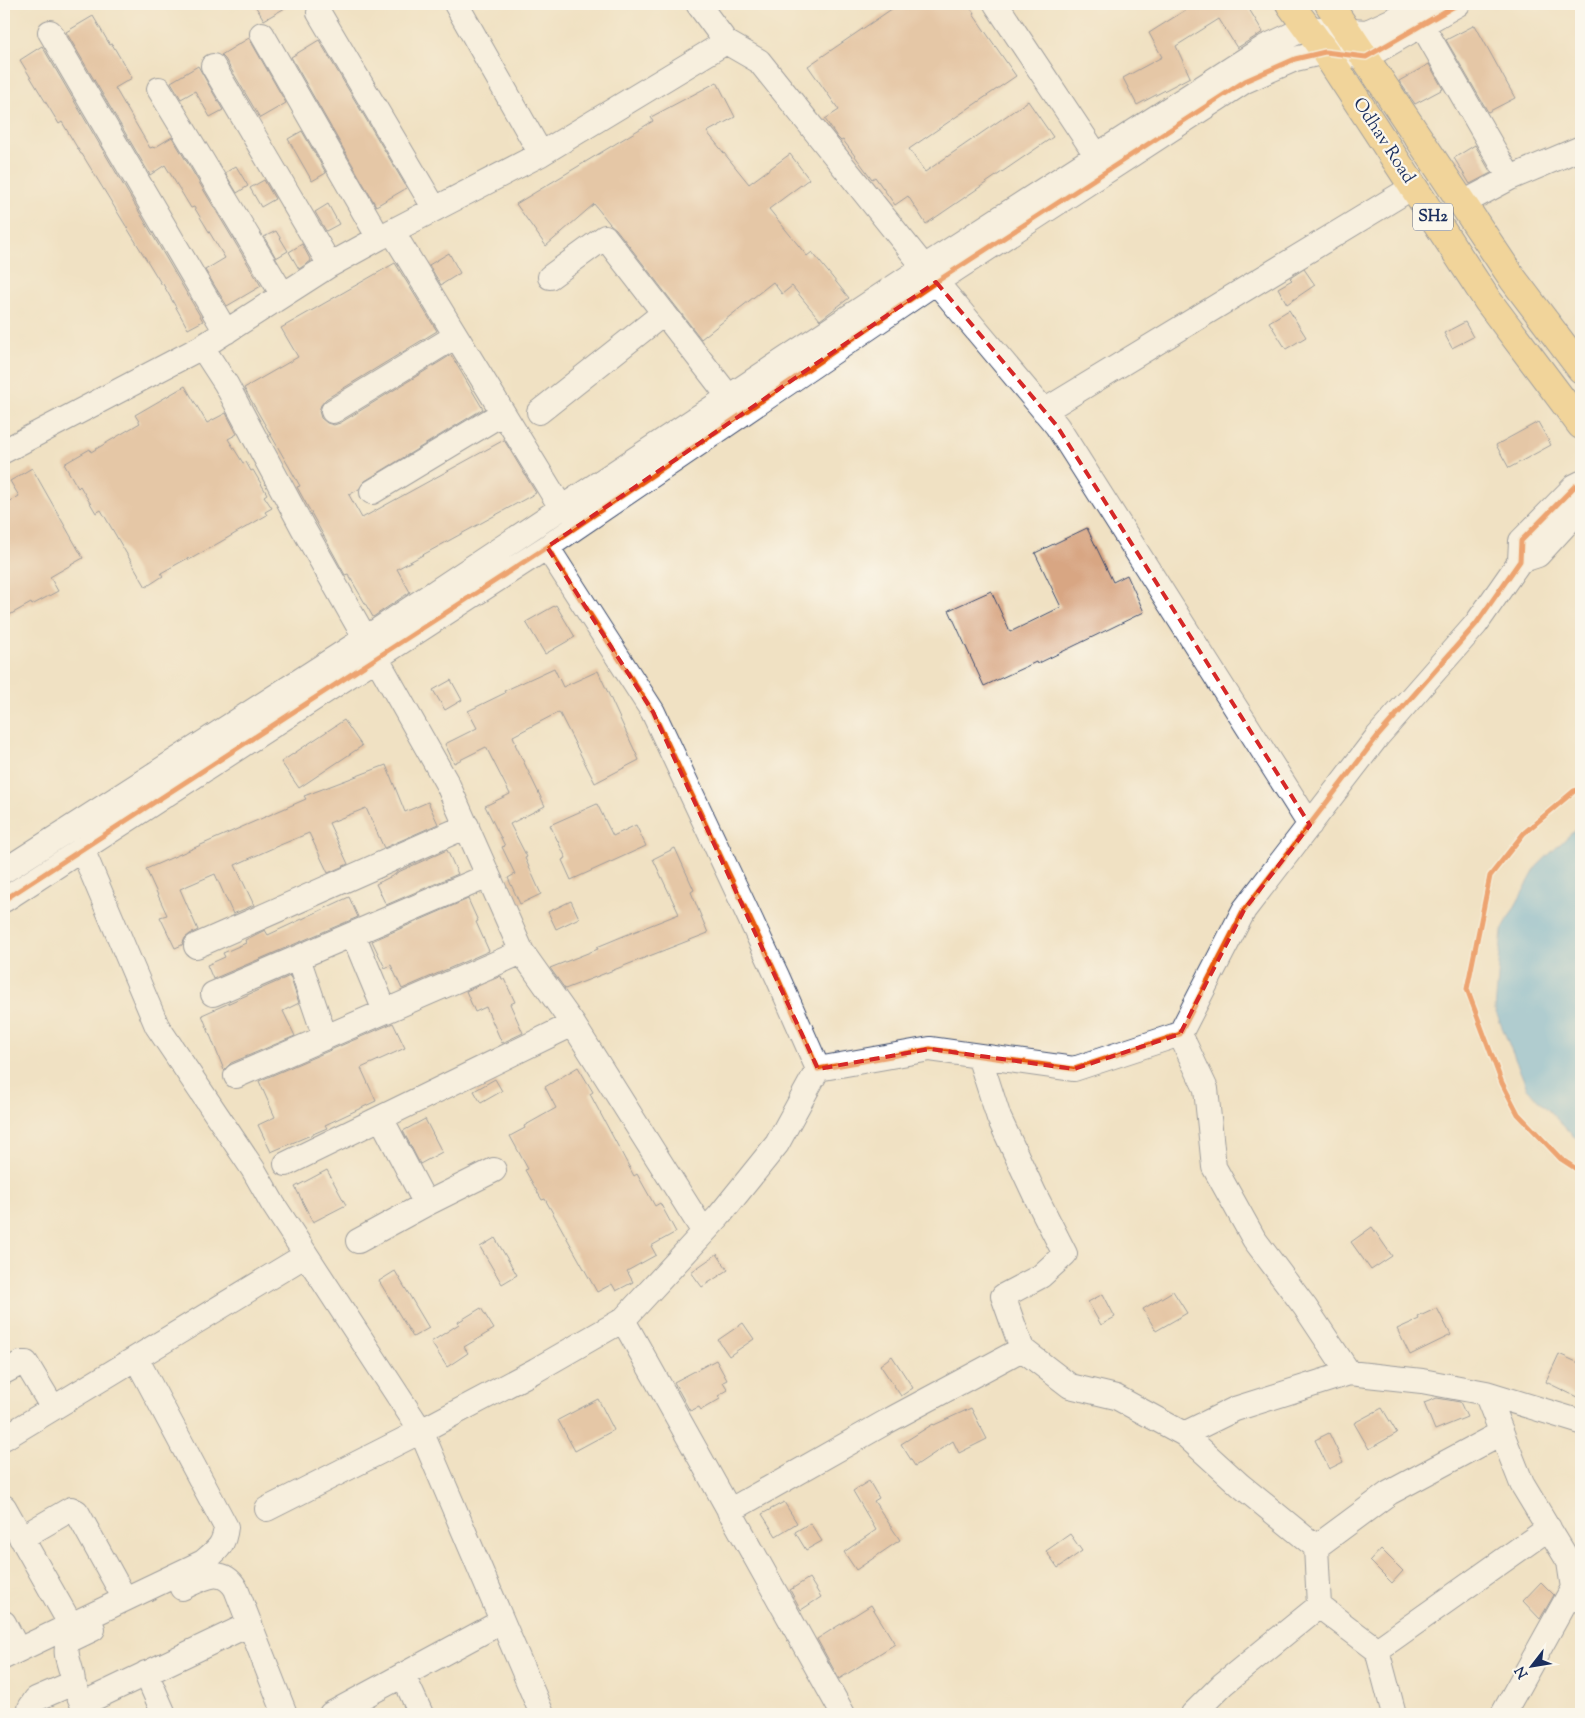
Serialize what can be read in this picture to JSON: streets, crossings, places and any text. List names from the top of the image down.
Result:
{
  "streets": {
    "main road": ["Odhav Road", "SH2"]
  },
  "north": "bottom left"
}
